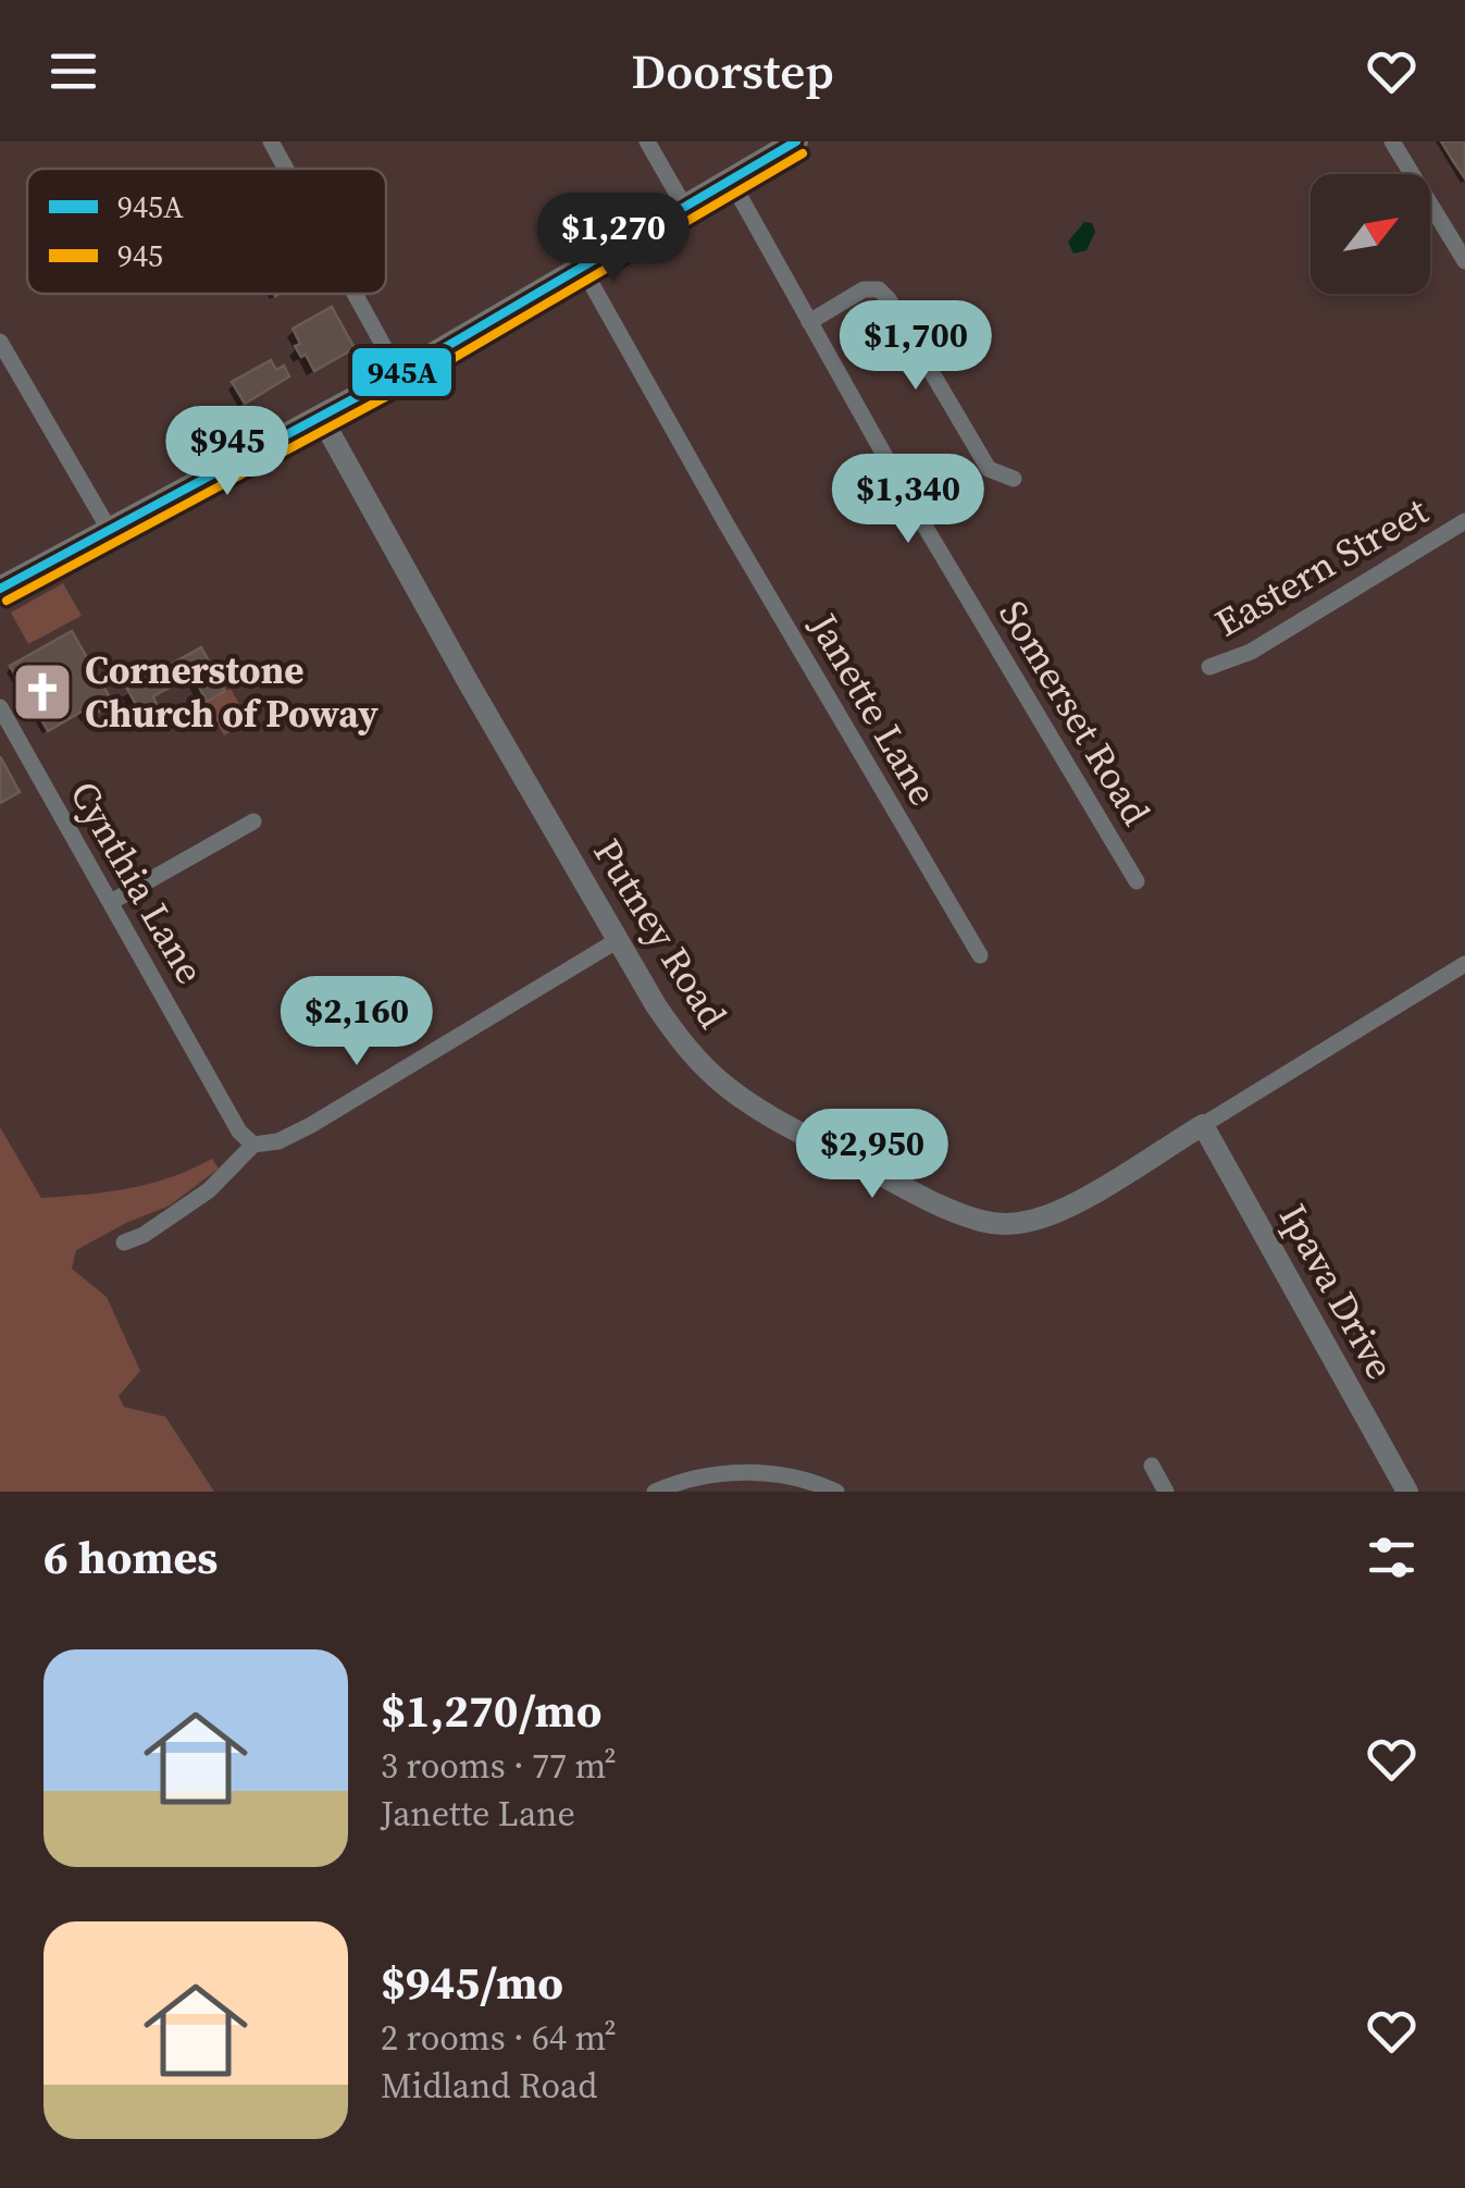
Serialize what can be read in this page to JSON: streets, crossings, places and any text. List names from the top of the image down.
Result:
{
  "streets": {
    "street": [
      "Eastern Street",
      "Janette Lane",
      "Somerset Road",
      "Cynthia Lane",
      "Putney Road",
      "Ipava Drive"
    ]
  },
  "crossings": [
    ["Putney Road", "Ipava Drive"]
  ],
  "places": {
    "church": ["Cornerstone Church of Poway"]
  },
  "lines": ["transit line 945A", "transit line 945"],
  "legend": ["945A", "945"],
  "north": "top right",
  "page": {
    "header": "Doorstep",
    "price": [
      "$1,270",
      "$1,700",
      "$945",
      "$1,340",
      "$2,160",
      "$2,950"
    ],
    "heading": "6 homes",
    "list": [
      {
        "name": "$1,270/mo",
        "note": "3 rooms · 77 m² · Janette Lane"
      },
      {
        "name": "$945/mo",
        "note": "2 rooms · 64 m² · Midland Road"
      }
    ]
  }
}
